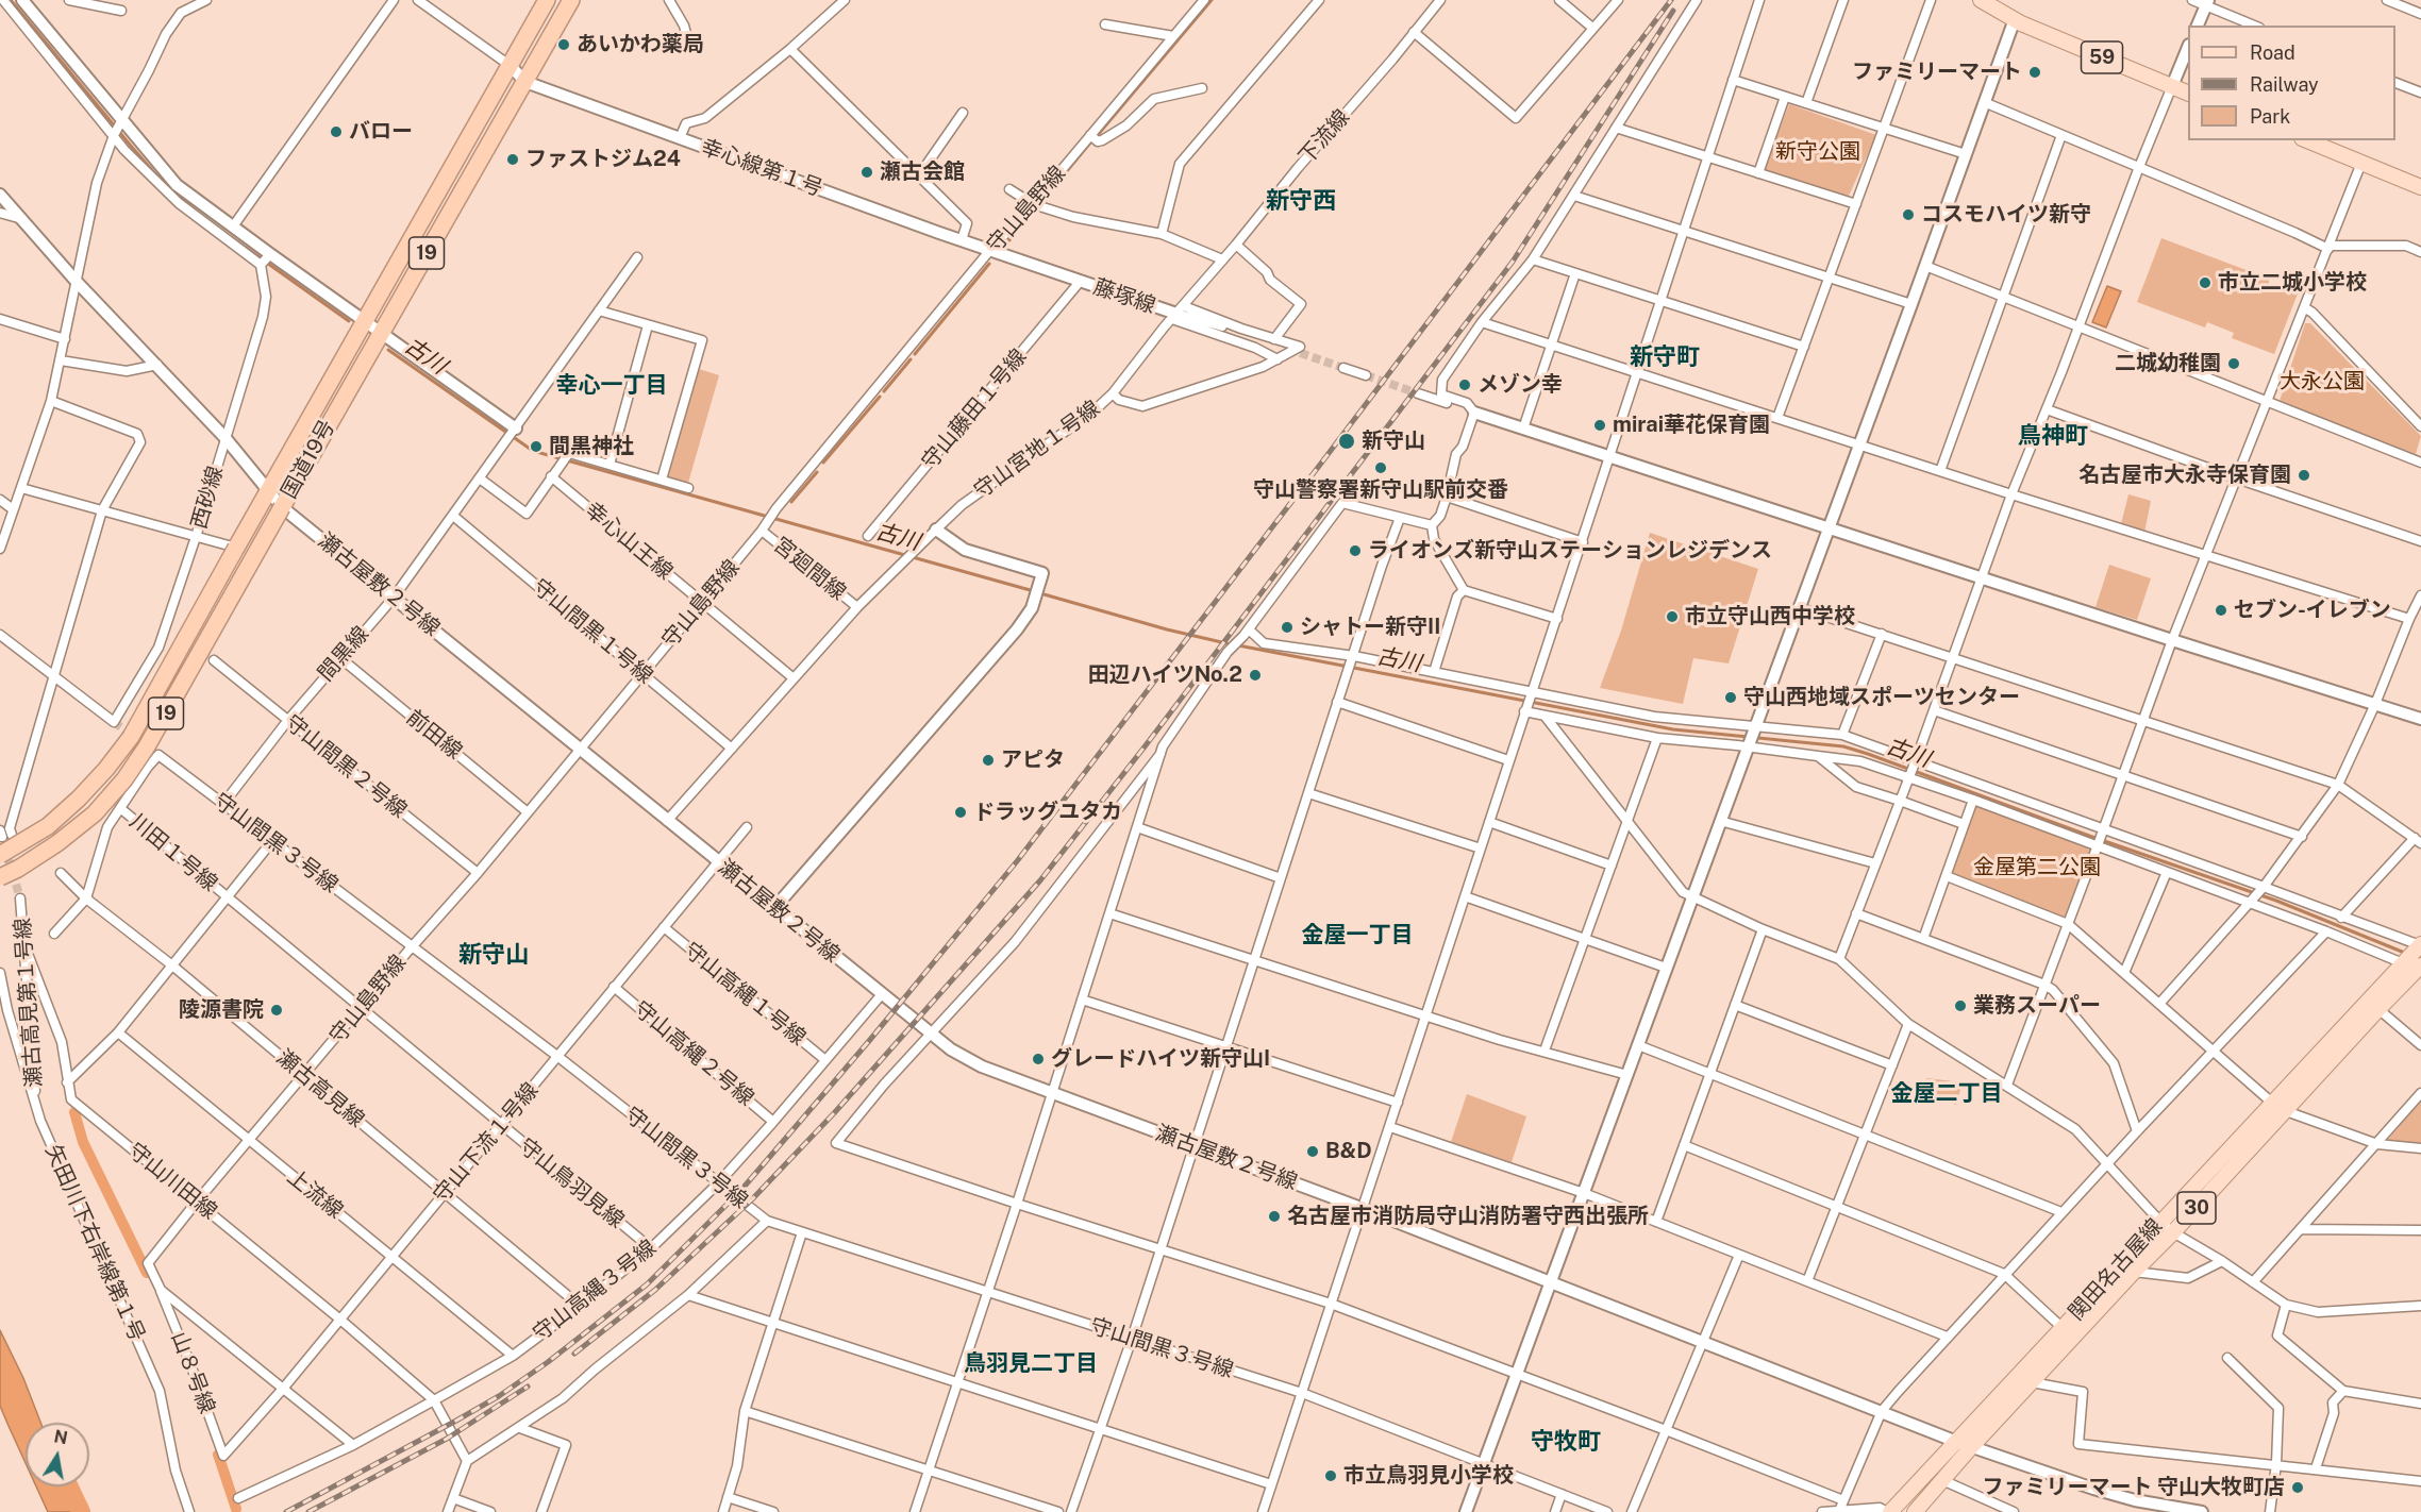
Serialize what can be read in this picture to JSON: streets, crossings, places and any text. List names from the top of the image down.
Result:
{
  "streets": {
    "highway": ["19", "国道19号"],
    "main road": ["59", "30", "関田名古屋線"],
    "street": [
      "下流線",
      "幸心線第１号",
      "守山島野線",
      "藤塚線",
      "守山藤田１号線",
      "守山宮地１号線",
      "西砂線",
      "幸心山王線",
      "宮廻間線",
      "瀬古屋敷２号線",
      "守山間黒１号線",
      "間黒線",
      "前田線",
      "守山間黒２号線",
      "守山間黒３号線",
      "川田１号線",
      "守山高縄１号線",
      "瀬古高見第１号線",
      "守山高縄２号線",
      "瀬古高見線",
      "守山下流１号線",
      "守山川田線",
      "守山鳥羽見線",
      "上流線",
      "矢田川下右岸線第１号",
      "守山高縄３号線",
      "山８号線"
    ]
  },
  "crossings": [
    ["下流線", "藤塚線"],
    ["下流線", "守山宮地１号線"],
    ["幸心線第１号", "藤塚線"],
    ["幸心線第１号", "国道19号"],
    ["守山島野線", "藤塚線"],
    ["守山島野線", "幸心山王線"],
    ["守山島野線", "宮廻間線"],
    ["守山島野線", "瀬古屋敷２号線"],
    ["守山島野線", "守山間黒１号線"],
    ["守山島野線", "前田線"],
    ["守山島野線", "守山間黒２号線"],
    ["守山島野線", "守山間黒３号線"],
    ["守山島野線", "瀬古高見線"],
    ["守山島野線", "守山下流１号線"],
    ["守山島野線", "守山川田線"],
    ["守山島野線", "守山鳥羽見線"],
    ["守山島野線", "上流線"],
    ["守山島野線", "守山高縄３号線"],
    ["守山島野線", "山８号線"],
    ["藤塚線", "守山藤田１号線"],
    ["守山宮地１号線", "宮廻間線"],
    ["国道19号", "瀬古屋敷２号線"],
    ["西砂線", "瀬古屋敷２号線"],
    ["瀬古屋敷２号線", "間黒線"],
    ["瀬古屋敷２号線", "守山下流１号線"],
    ["瀬古屋敷２号線", "関田名古屋線"],
    ["瀬古屋敷２号線", "守山高縄３号線"],
    ["守山間黒１号線", "間黒線"],
    ["間黒線", "前田線"],
    ["間黒線", "守山間黒２号線"],
    ["間黒線", "守山間黒３号線"],
    ["守山間黒３号線", "川田１号線"],
    ["守山間黒３号線", "守山下流１号線"],
    ["守山間黒３号線", "守山高縄３号線"],
    ["川田１号線", "守山鳥羽見線"],
    ["守山高縄１号線", "守山下流１号線"],
    ["守山高縄１号線", "守山高縄３号線"],
    ["瀬古高見第１号線", "矢田川下右岸線第１号"],
    ["守山高縄２号線", "守山下流１号線"],
    ["守山高縄２号線", "守山高縄３号線"],
    ["瀬古高見線", "守山下流１号線"],
    ["瀬古高見線", "守山高縄３号線"],
    ["守山下流１号線", "守山川田線"],
    ["守山下流１号線", "守山鳥羽見線"],
    ["守山下流１号線", "上流線"],
    ["守山下流１号線", "山８号線"],
    ["守山川田線", "守山高縄３号線"],
    ["守山鳥羽見線", "守山高縄３号線"],
    ["上流線", "守山高縄３号線"]
  ],
  "districts": [
    "新守西",
    "新守町",
    "幸心一丁目",
    "鳥神町",
    "金屋一丁目",
    "新守山",
    "金屋二丁目",
    "鳥羽見二丁目",
    "守牧町"
  ],
  "water": ["古川"],
  "parks": ["新守公園", "大永公園", "金屋第二公園"],
  "places": [
    "あいかわ薬局",
    "ファミリーマート",
    "バロー",
    "ファストジム24",
    "瀬古会館",
    "コスモハイツ新守",
    "市立二城小学校",
    "二城幼稚園",
    "メゾン幸",
    "mirai華花保育園",
    "新守山",
    "間黒神社",
    "守山警察署新守山駅前交番",
    "名古屋市大永寺保育園",
    "ライオンズ新守山ステーションレジデンス",
    "セブン-イレブン",
    "市立守山西中学校",
    "シャトー新守II",
    "田辺ハイツNo.2",
    "守山西地域スポーツセンター",
    "アピタ",
    "ドラッグユタカ",
    "業務スーパー",
    "陵源書院",
    "グレードハイツ新守山I",
    "B&D",
    "名古屋市消防局守山消防署守西出張所",
    "市立鳥羽見小学校",
    "ファミリーマート 守山大牧町店"
  ],
  "legend": ["Road", "Railway", "Park"],
  "north": "top"
}
